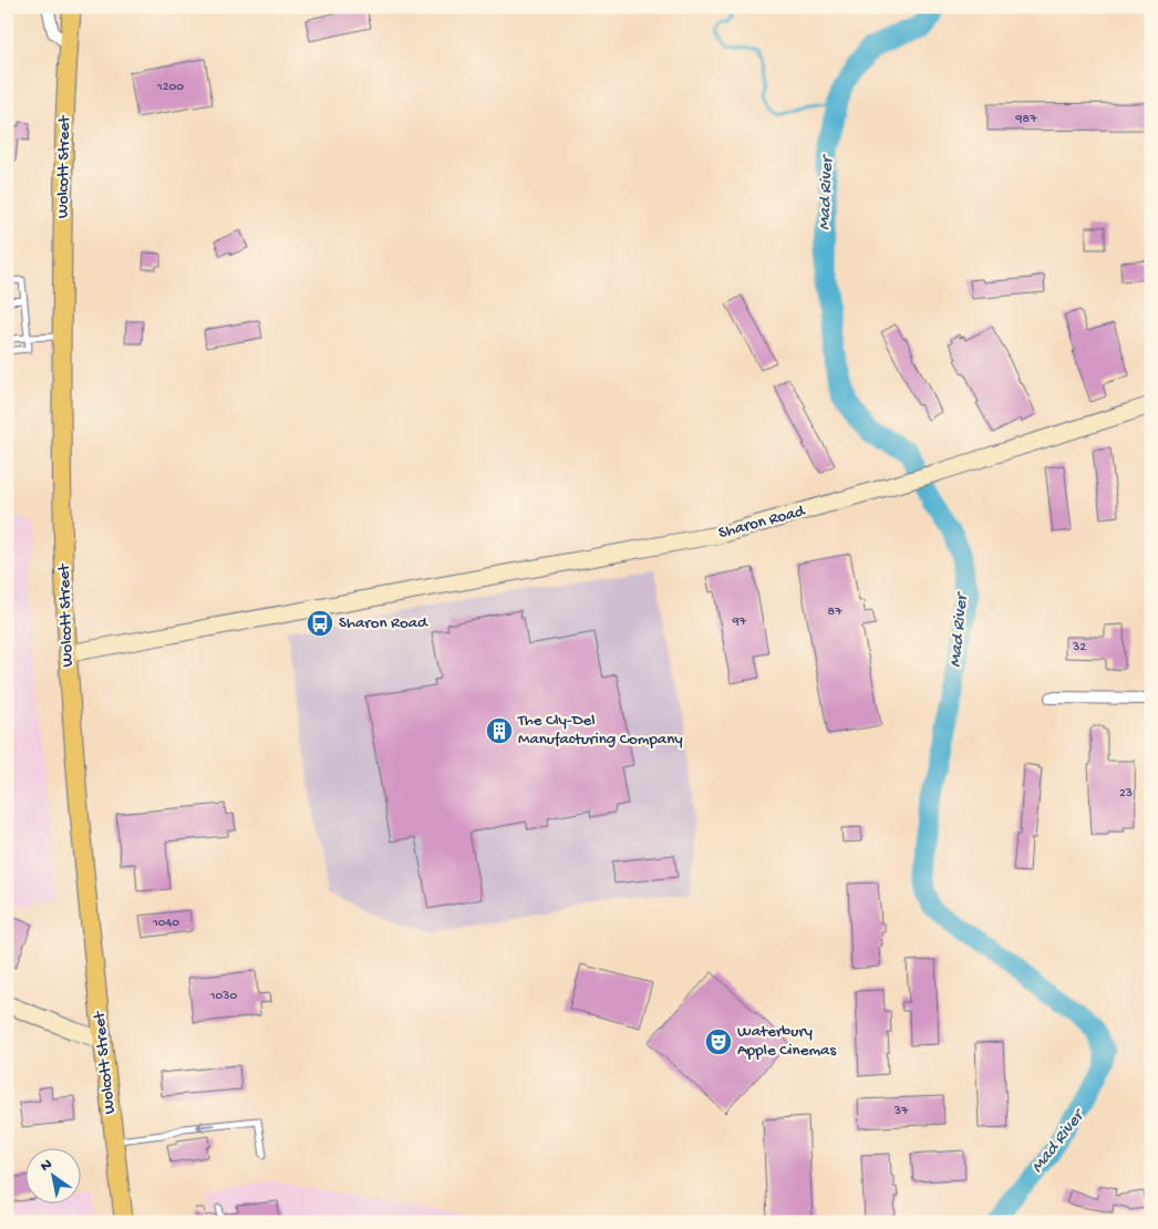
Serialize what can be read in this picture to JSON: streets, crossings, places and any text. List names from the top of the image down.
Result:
{
  "streets": {
    "main road": ["Wolcott Street"],
    "street": ["Sharon Road"]
  },
  "crossings": [
    ["Wolcott Street", "Sharon Road"]
  ],
  "water": ["Mad River"],
  "places": {
    "bus stop": ["Sharon Road"],
    "building": ["The Cly-Del Manufacturing Company"],
    "theatre": ["Waterbury Apple Cinemas"]
  },
  "house_numbers": [
    "1200",
    "987",
    "87",
    "97",
    "32",
    "23",
    "1040",
    "1030",
    "37"
  ],
  "north": "top left"
}
